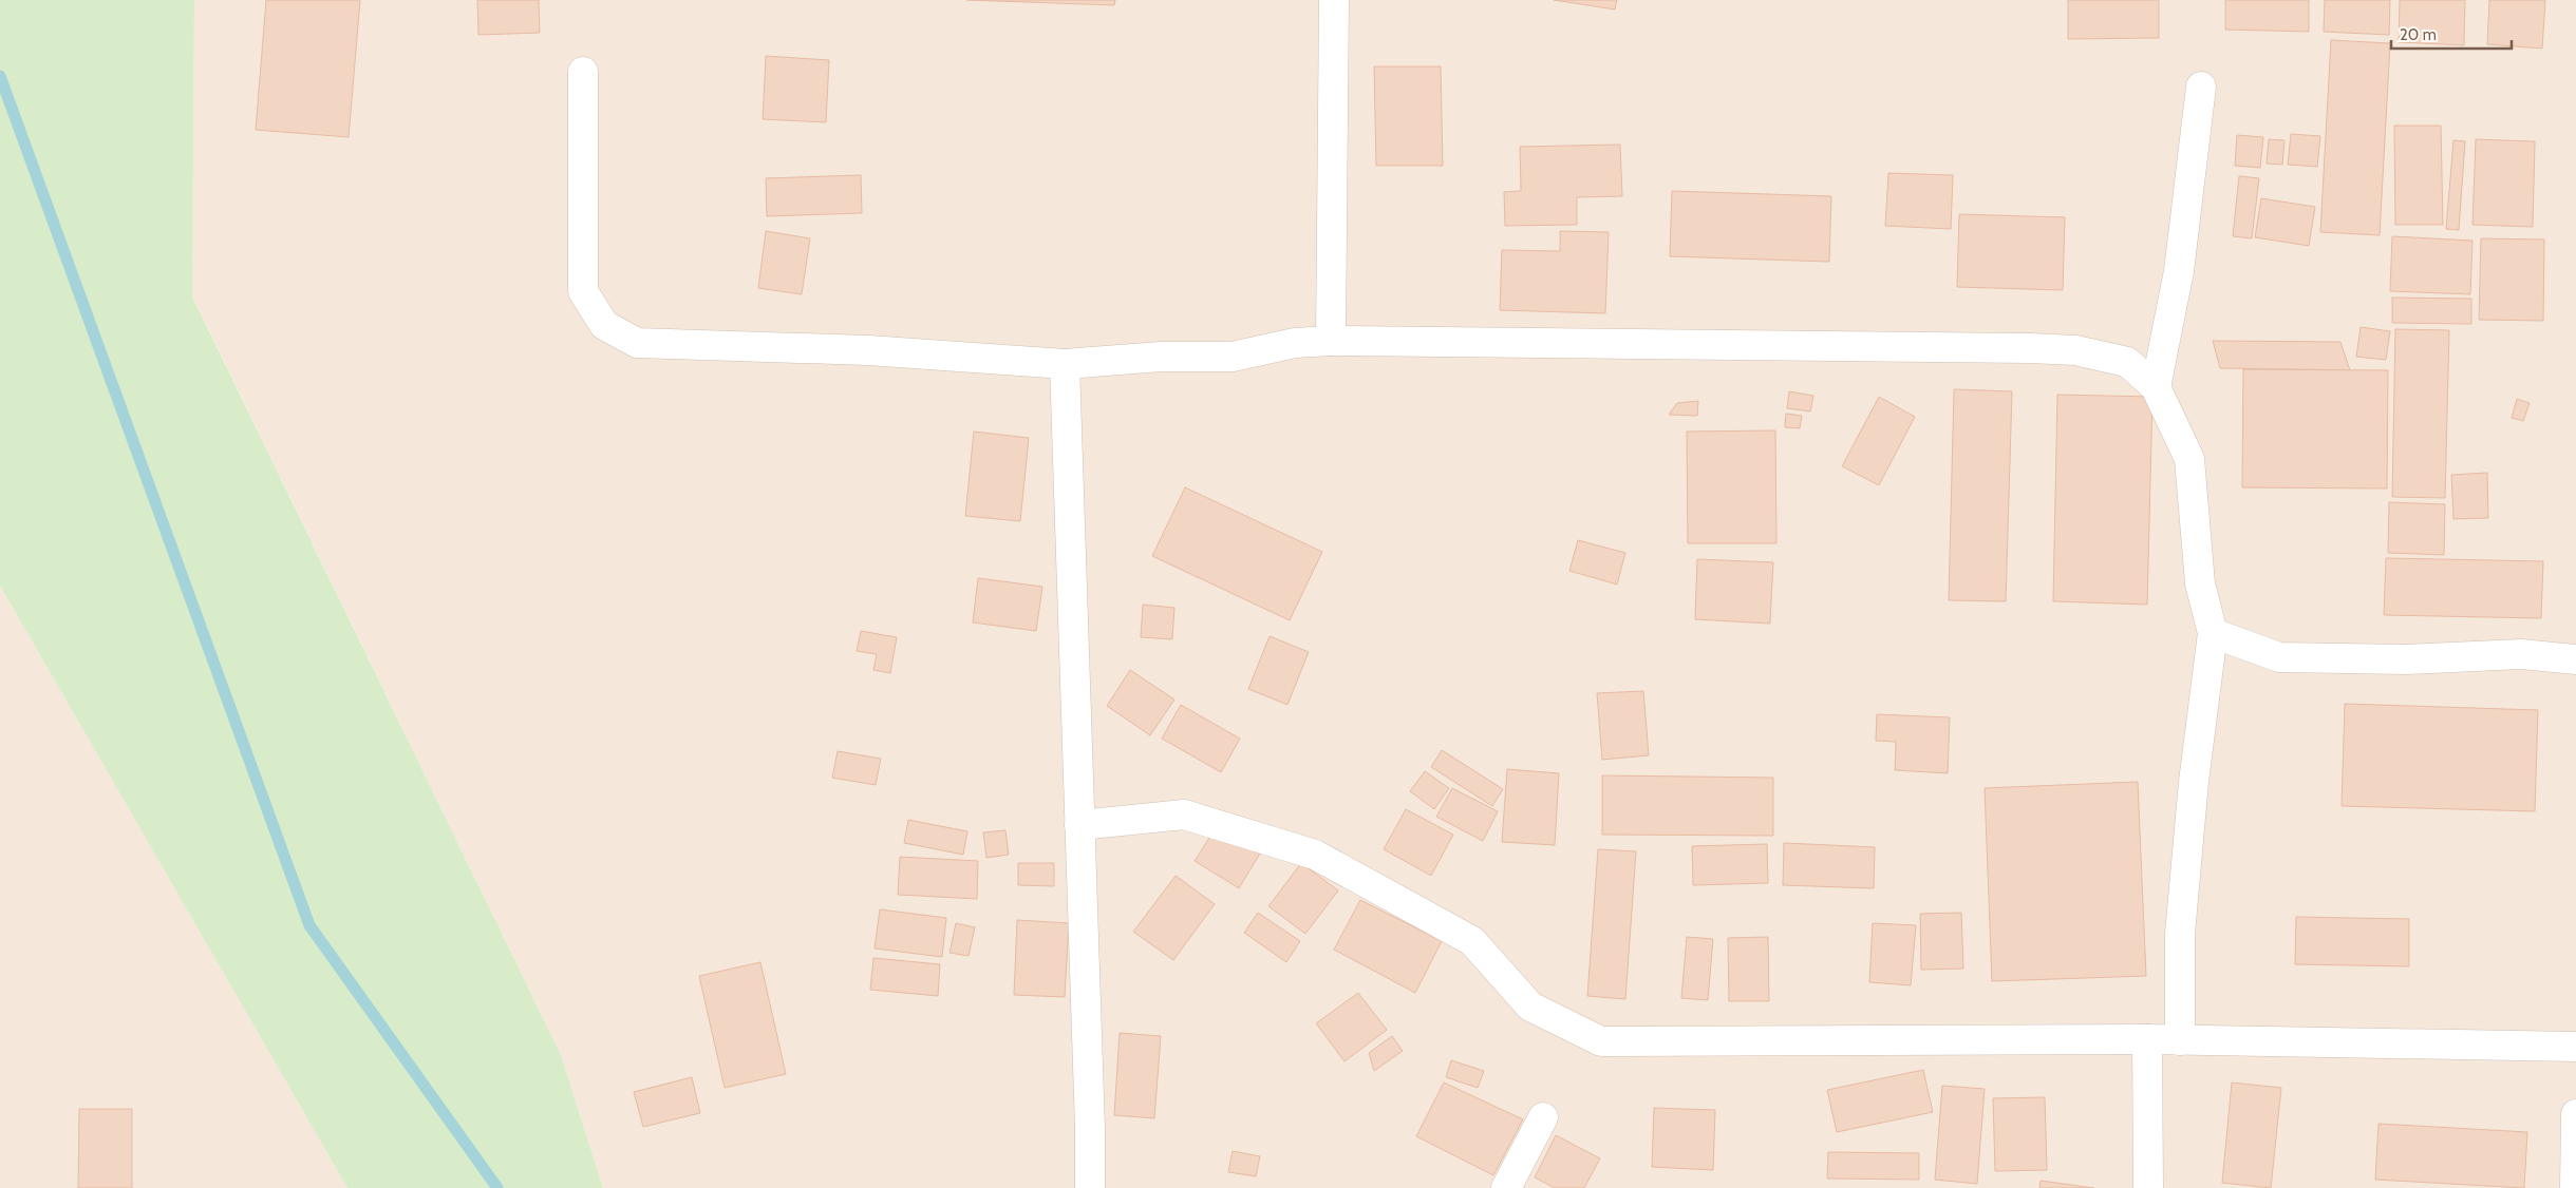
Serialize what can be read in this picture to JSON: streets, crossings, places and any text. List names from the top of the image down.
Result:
{
  "scale_bar": "20 m"
}
